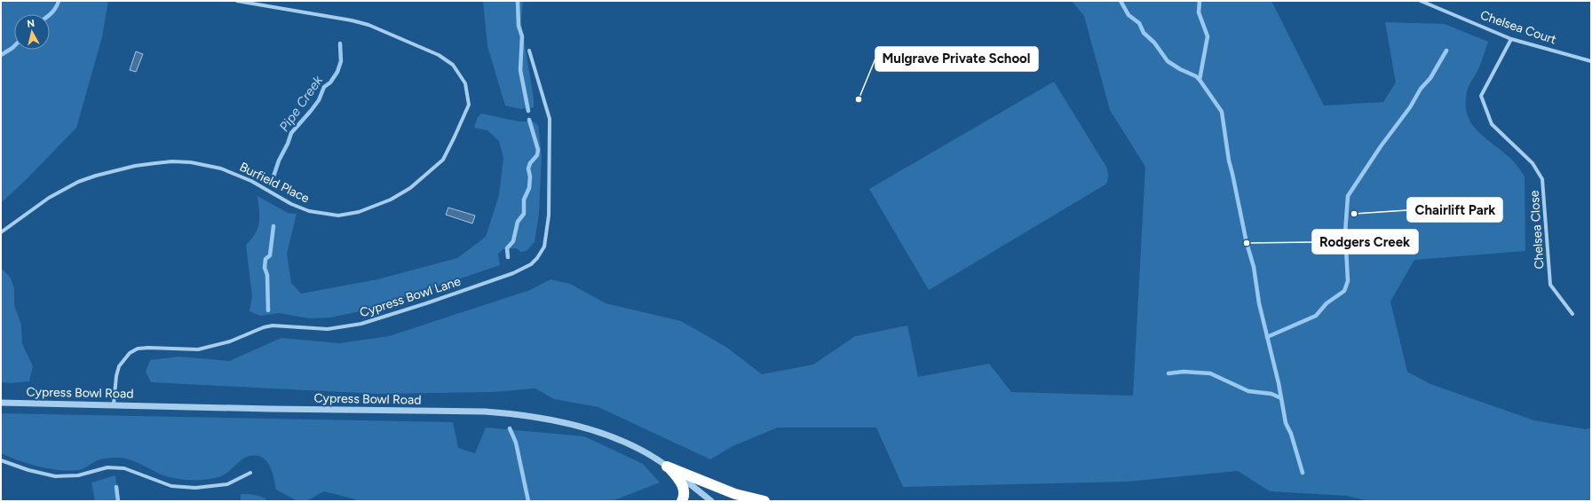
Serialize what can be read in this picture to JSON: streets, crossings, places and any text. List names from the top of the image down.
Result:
{
  "streets": {
    "street": [
      "Chelsea Court",
      "Burfield Place",
      "Chelsea Close",
      "Cypress Bowl Lane",
      "Cypress Bowl Road"
    ]
  },
  "crossings": [
    ["Chelsea Court", "Chelsea Close"],
    ["Cypress Bowl Lane", "Cypress Bowl Road"]
  ],
  "water": ["Pipe Creek"],
  "places": ["Mulgrave Private School", "Chairlift Park", "Rodgers Creek"],
  "north": "top"
}
